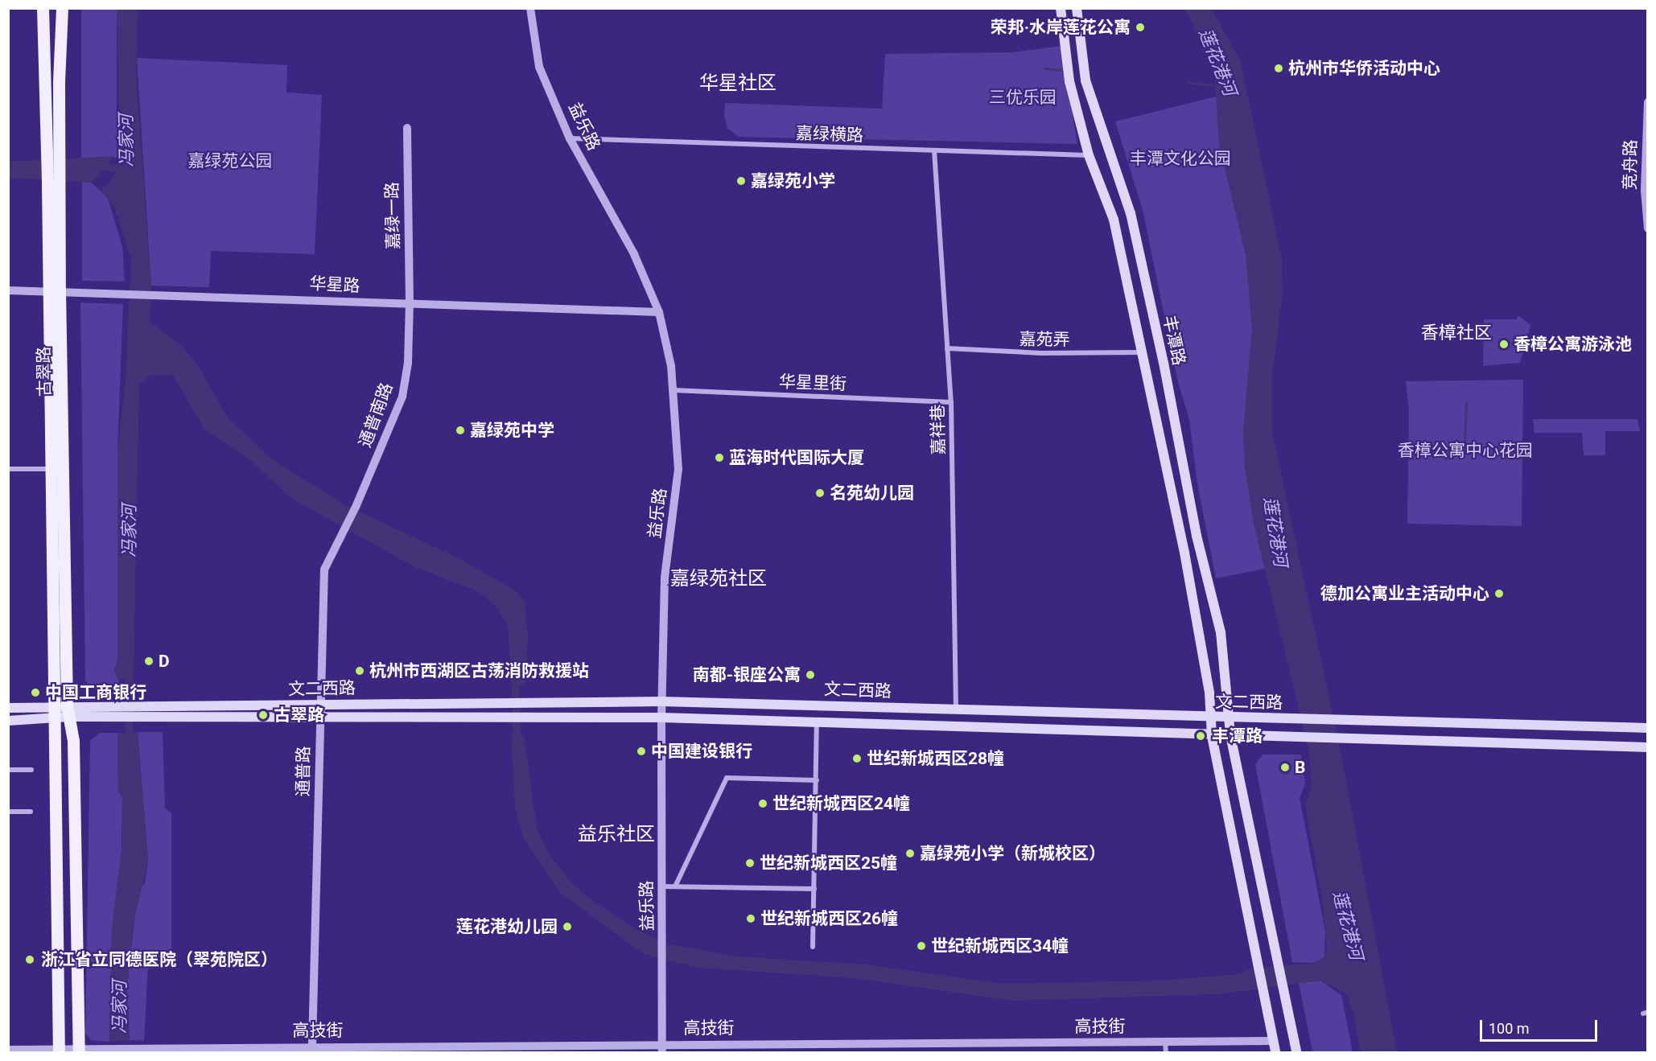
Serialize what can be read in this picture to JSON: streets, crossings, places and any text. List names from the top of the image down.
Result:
{
  "streets": {
    "main road": ["丰潭路", "古翠路", "文二西路"],
    "street": [
      "益乐路",
      "嘉绿横路",
      "竞舟路",
      "嘉绿一路",
      "华星路",
      "嘉苑弄",
      "华星里街",
      "通普南路",
      "嘉祥巷",
      "通普路",
      "高技街"
    ]
  },
  "crossings": [
    ["益乐路", "嘉绿横路"],
    ["益乐路", "华星路"],
    ["益乐路", "华星里街"],
    ["益乐路", "文二西路"],
    ["益乐路", "高技街"],
    ["嘉绿横路", "丰潭路"],
    ["嘉绿横路", "嘉祥巷"],
    ["嘉绿一路", "华星路"],
    ["嘉绿一路", "通普南路"],
    ["华星路", "古翠路"],
    ["华星路", "通普南路"],
    ["嘉苑弄", "丰潭路"],
    ["嘉苑弄", "嘉祥巷"],
    ["丰潭路", "文二西路"],
    ["丰潭路", "高技街"],
    ["古翠路", "文二西路"],
    ["古翠路", "高技街"],
    ["华星里街", "嘉祥巷"],
    ["通普南路", "通普路"],
    ["嘉祥巷", "文二西路"],
    ["文二西路", "通普路"],
    ["通普路", "高技街"]
  ],
  "districts": [
    "华星社区",
    "香樟社区",
    "嘉绿苑社区",
    "益乐社区"
  ],
  "water": ["莲花港河", "冯家河"],
  "parks": [
    "三优乐园",
    "丰潭文化公园",
    "嘉绿苑公园",
    "香樟公寓中心花园"
  ],
  "places": [
    "荣邦·水岸莲花公寓",
    "杭州市华侨活动中心",
    "嘉绿苑小学",
    "香樟公寓游泳池",
    "嘉绿苑中学",
    "蓝海时代国际大厦",
    "名苑幼儿园",
    "德加公寓业主活动中心",
    "D",
    "杭州市西湖区古荡消防救援站",
    "南都-银座公寓",
    "中国工商银行",
    "古翠路",
    "丰潭路",
    "中国建设银行",
    "世纪新城西区28幢",
    "B",
    "世纪新城西区24幢",
    "嘉绿苑小学（新城校区）",
    "世纪新城西区25幢",
    "世纪新城西区26幢",
    "莲花港幼儿园",
    "世纪新城西区34幢",
    "浙江省立同德医院（翠苑院区）"
  ],
  "scale_bar": "100 m"
}
